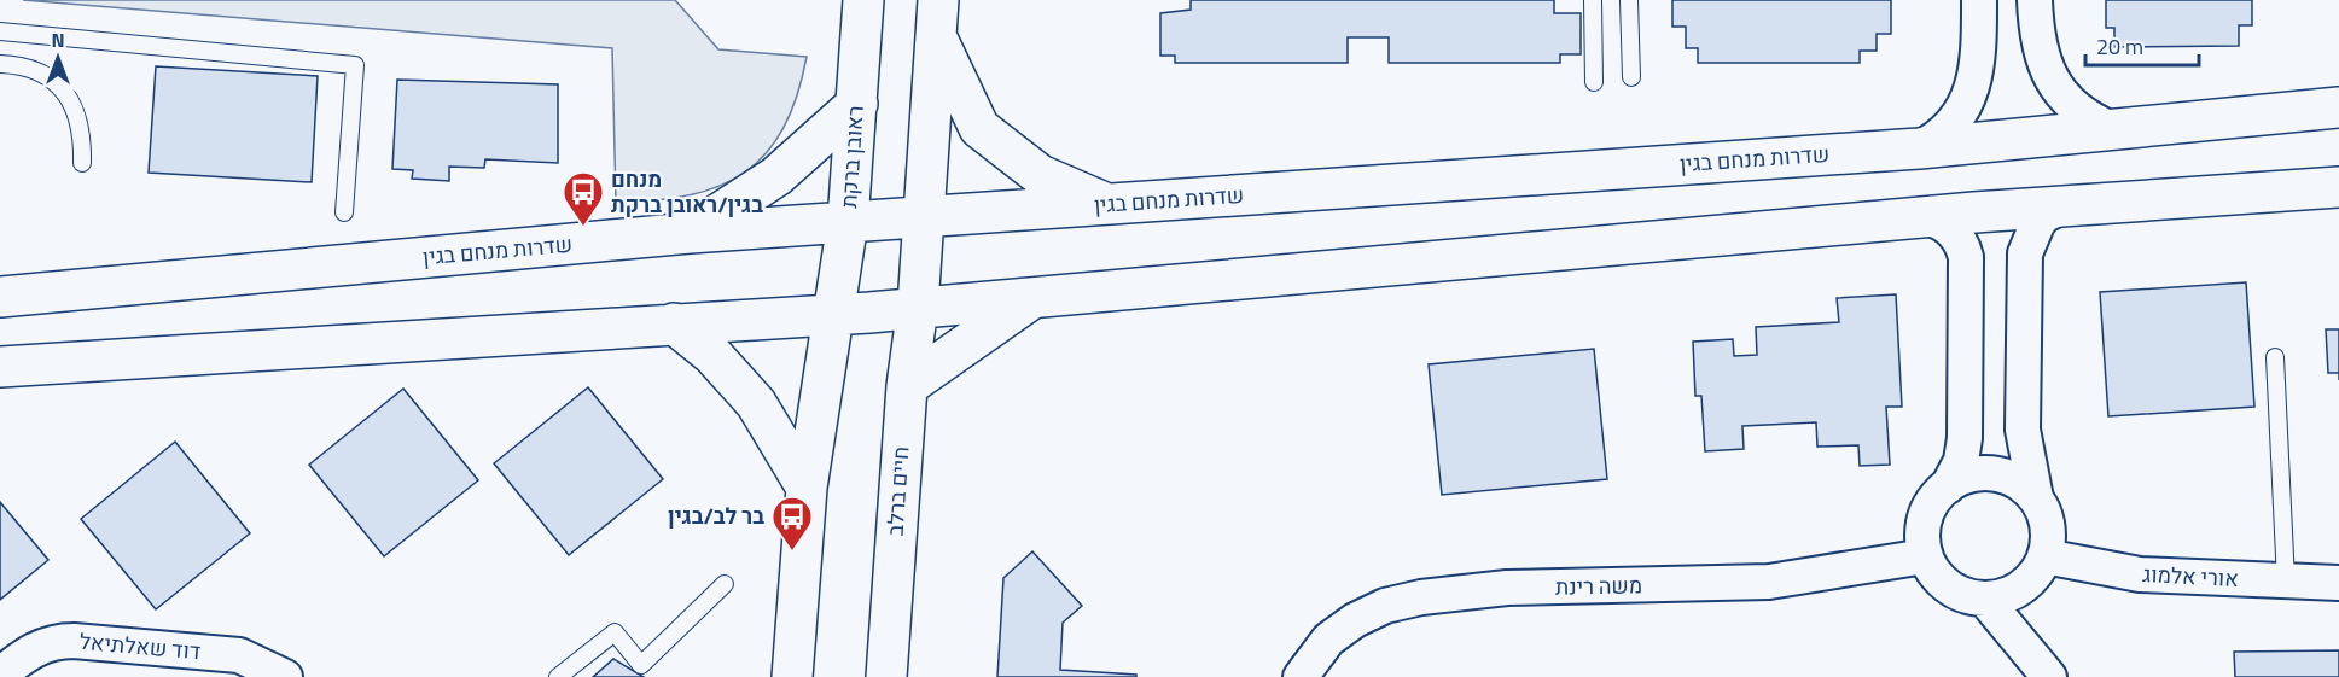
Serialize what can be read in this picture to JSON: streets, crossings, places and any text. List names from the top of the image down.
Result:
{
  "streets": {
    "street": [
      "ראובן ברקת",
      "שדרות מנחם בגין",
      "חיים ברלב",
      "אורי אלמוג",
      "משה רינת",
      "דוד שאלתיאל"
    ]
  },
  "crossings": [
    ["ראובן ברקת", "שדרות מנחם בגין"],
    ["אורי אלמוג", "משה רינת"]
  ],
  "places": {
    "bus stop": ["מנחם בגין/ראובן ברקת", "בר לב/בגין"]
  },
  "scale_bar": "20 m",
  "north": "top"
}
